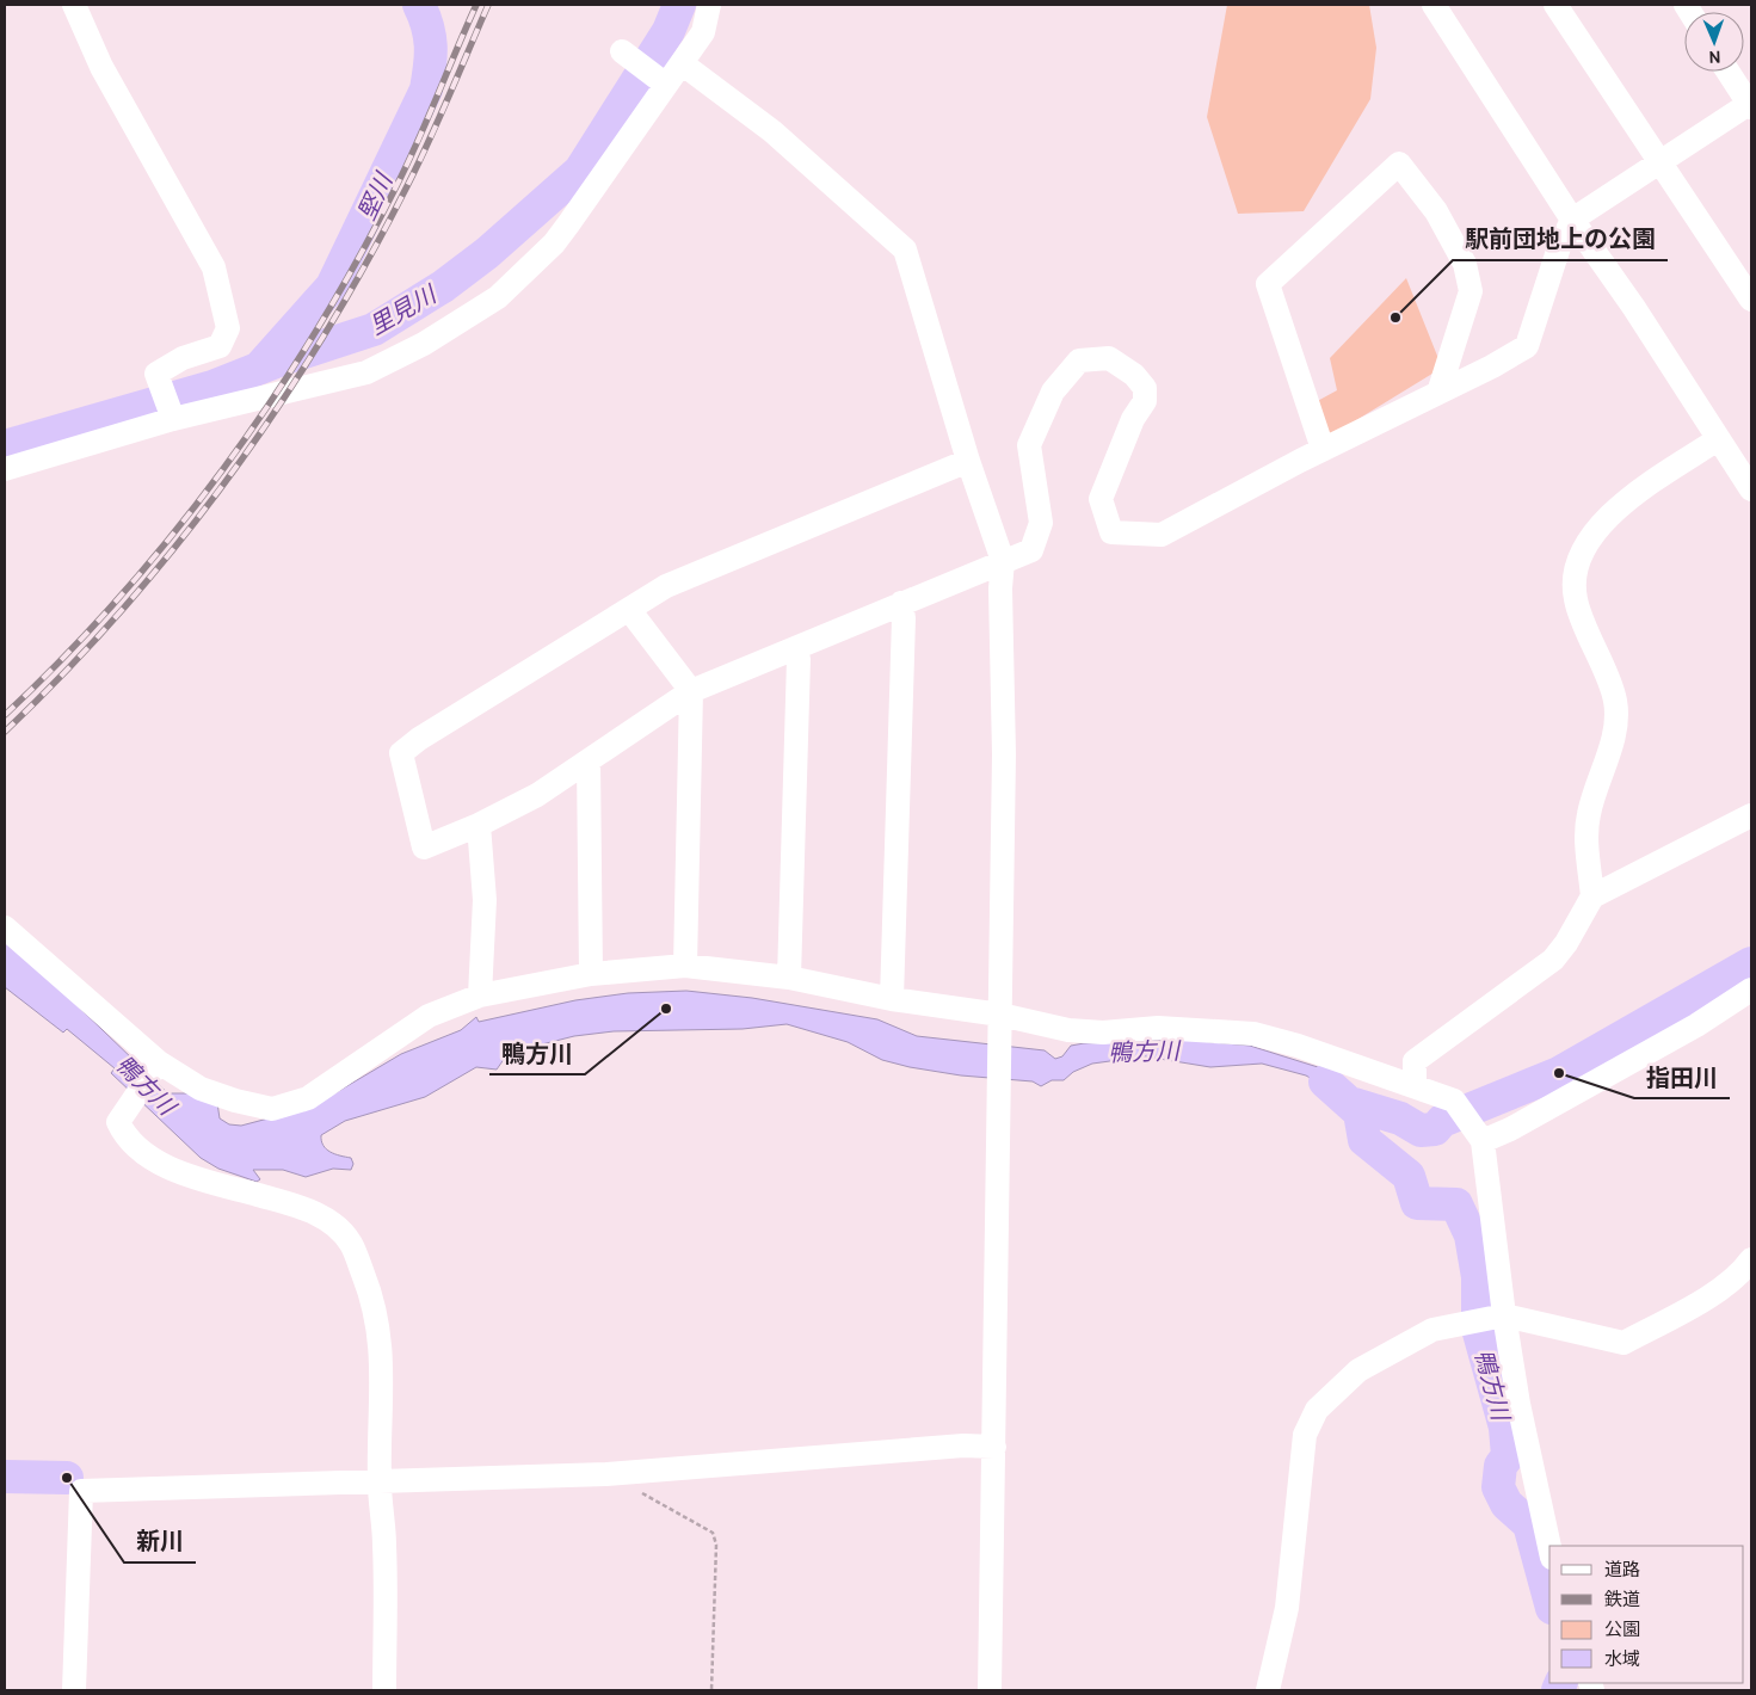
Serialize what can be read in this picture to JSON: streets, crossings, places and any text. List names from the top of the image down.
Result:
{
  "water": ["堅川", "里見川", "鴨方川"],
  "places": [
    "駅前団地上の公園",
    "鴨方川",
    "指田川",
    "新川"
  ],
  "legend": [
    "道路",
    "鉄道",
    "公園",
    "水域"
  ],
  "north": "bottom"
}
